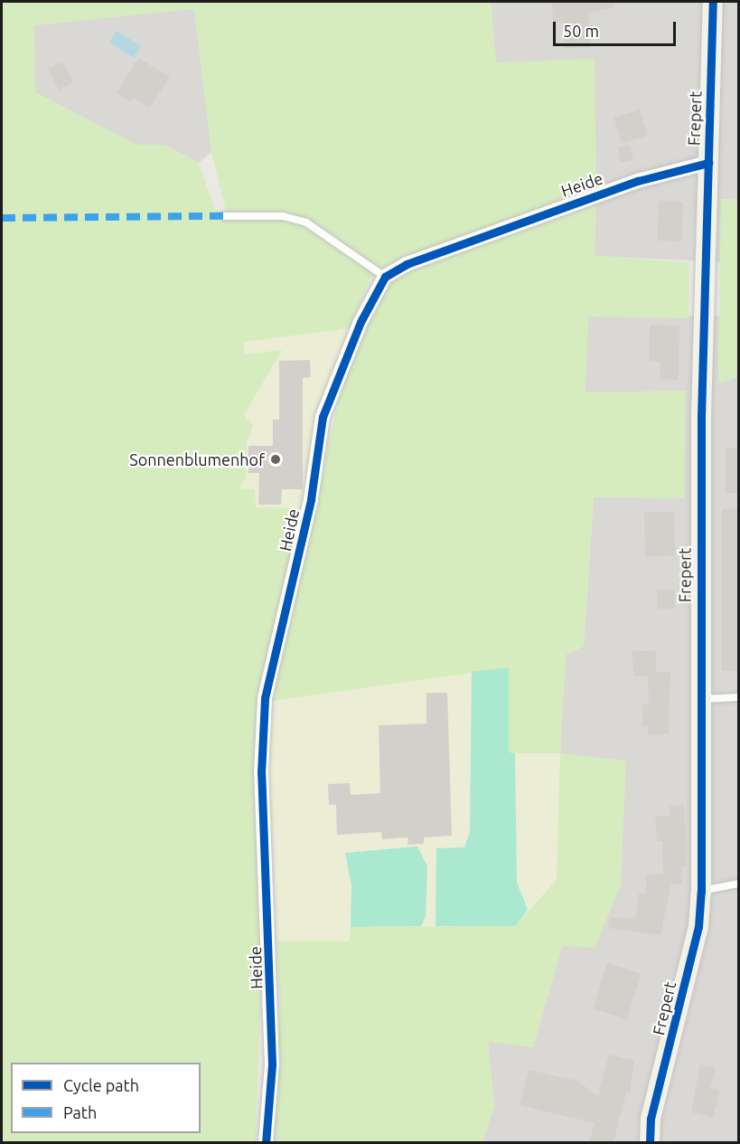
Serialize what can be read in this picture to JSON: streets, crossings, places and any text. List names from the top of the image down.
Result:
{
  "streets": {
    "street": ["Frepert", "Heide"]
  },
  "crossings": [
    ["Frepert", "Heide"]
  ],
  "places": ["Sonnenblumenhof"],
  "legend": ["Cycle path", "Path"],
  "scale_bar": "50 m"
}
